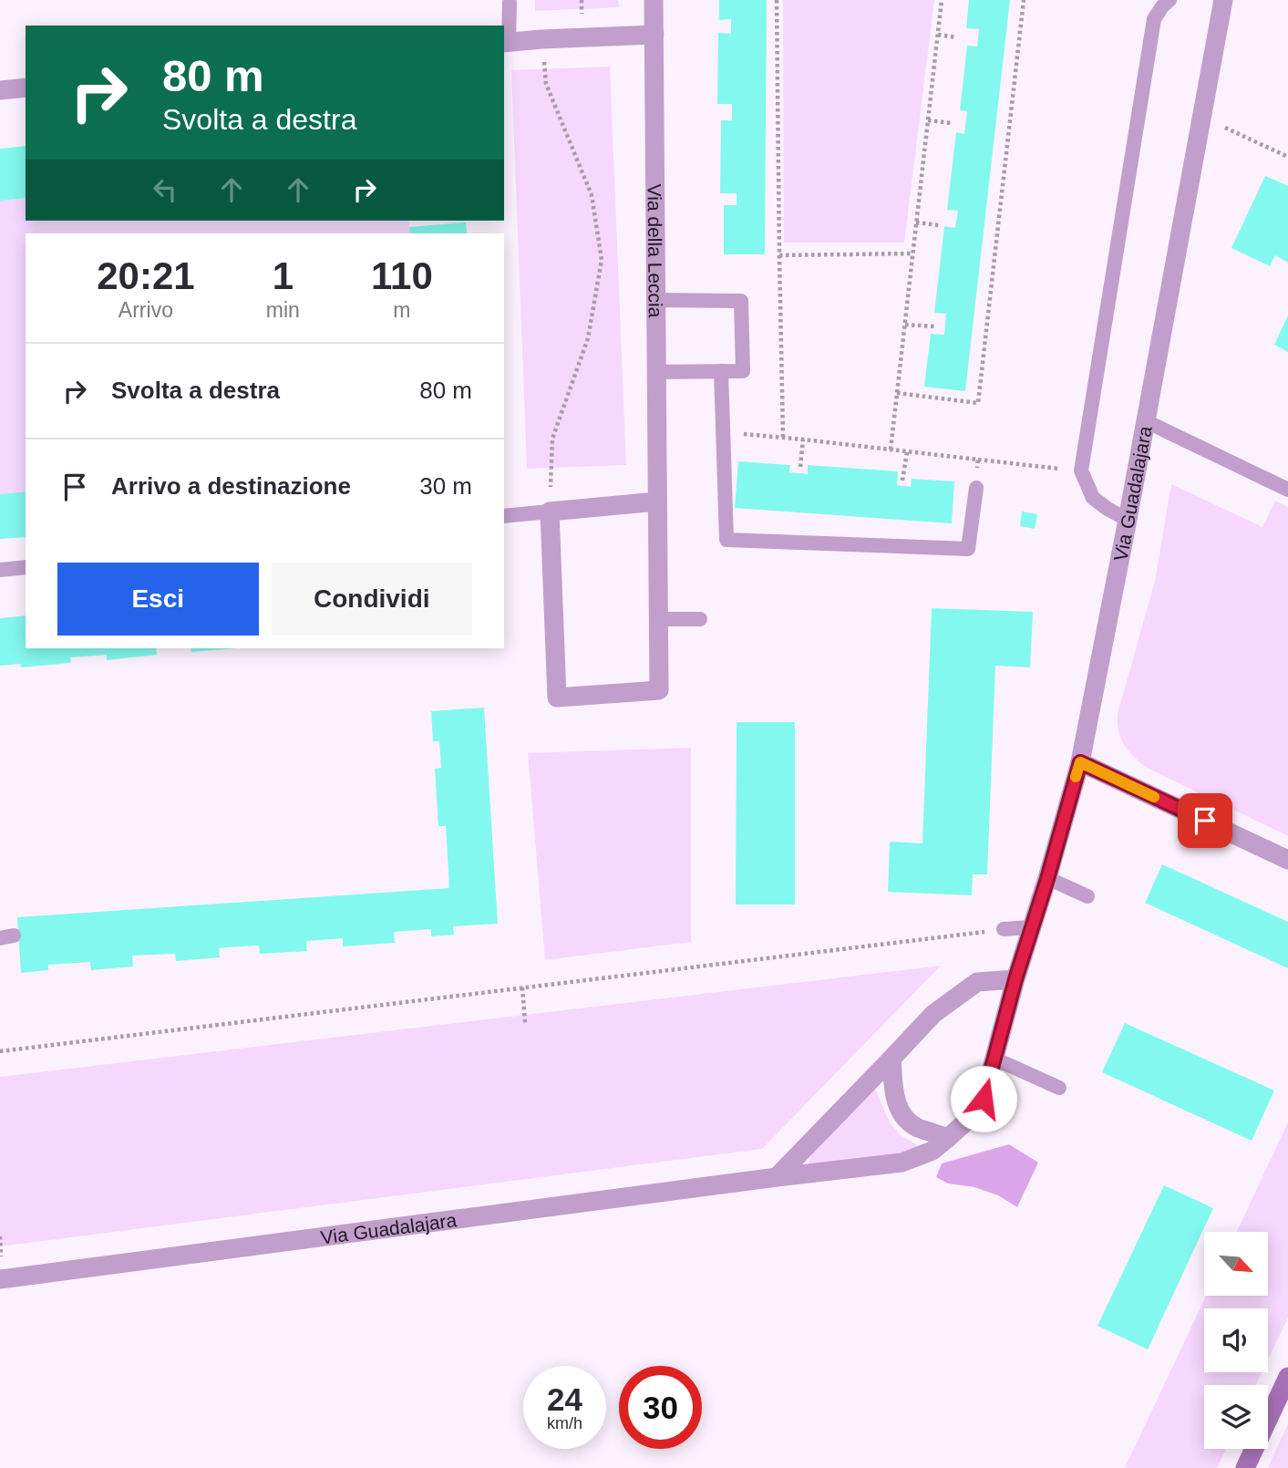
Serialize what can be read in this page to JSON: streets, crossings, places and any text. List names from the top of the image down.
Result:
{
  "streets": {
    "street": ["Via della Leccia", "Via Guadalajara"]
  },
  "north": "bottom right",
  "page": {
    "turn": ["80 m", "Svolta a destra"],
    "eta": [
      "20:21",
      "Arrivo",
      "1",
      "min",
      "110",
      "m"
    ],
    "list": [
      {
        "name": "Svolta a destra",
        "value": "80 m"
      },
      {
        "name": "Arrivo a destinazione",
        "value": "30 m"
      }
    ],
    "buttons": ["Esci", "Condividi"],
    "speed": "24 km/h",
    "limit": "30"
  }
}
